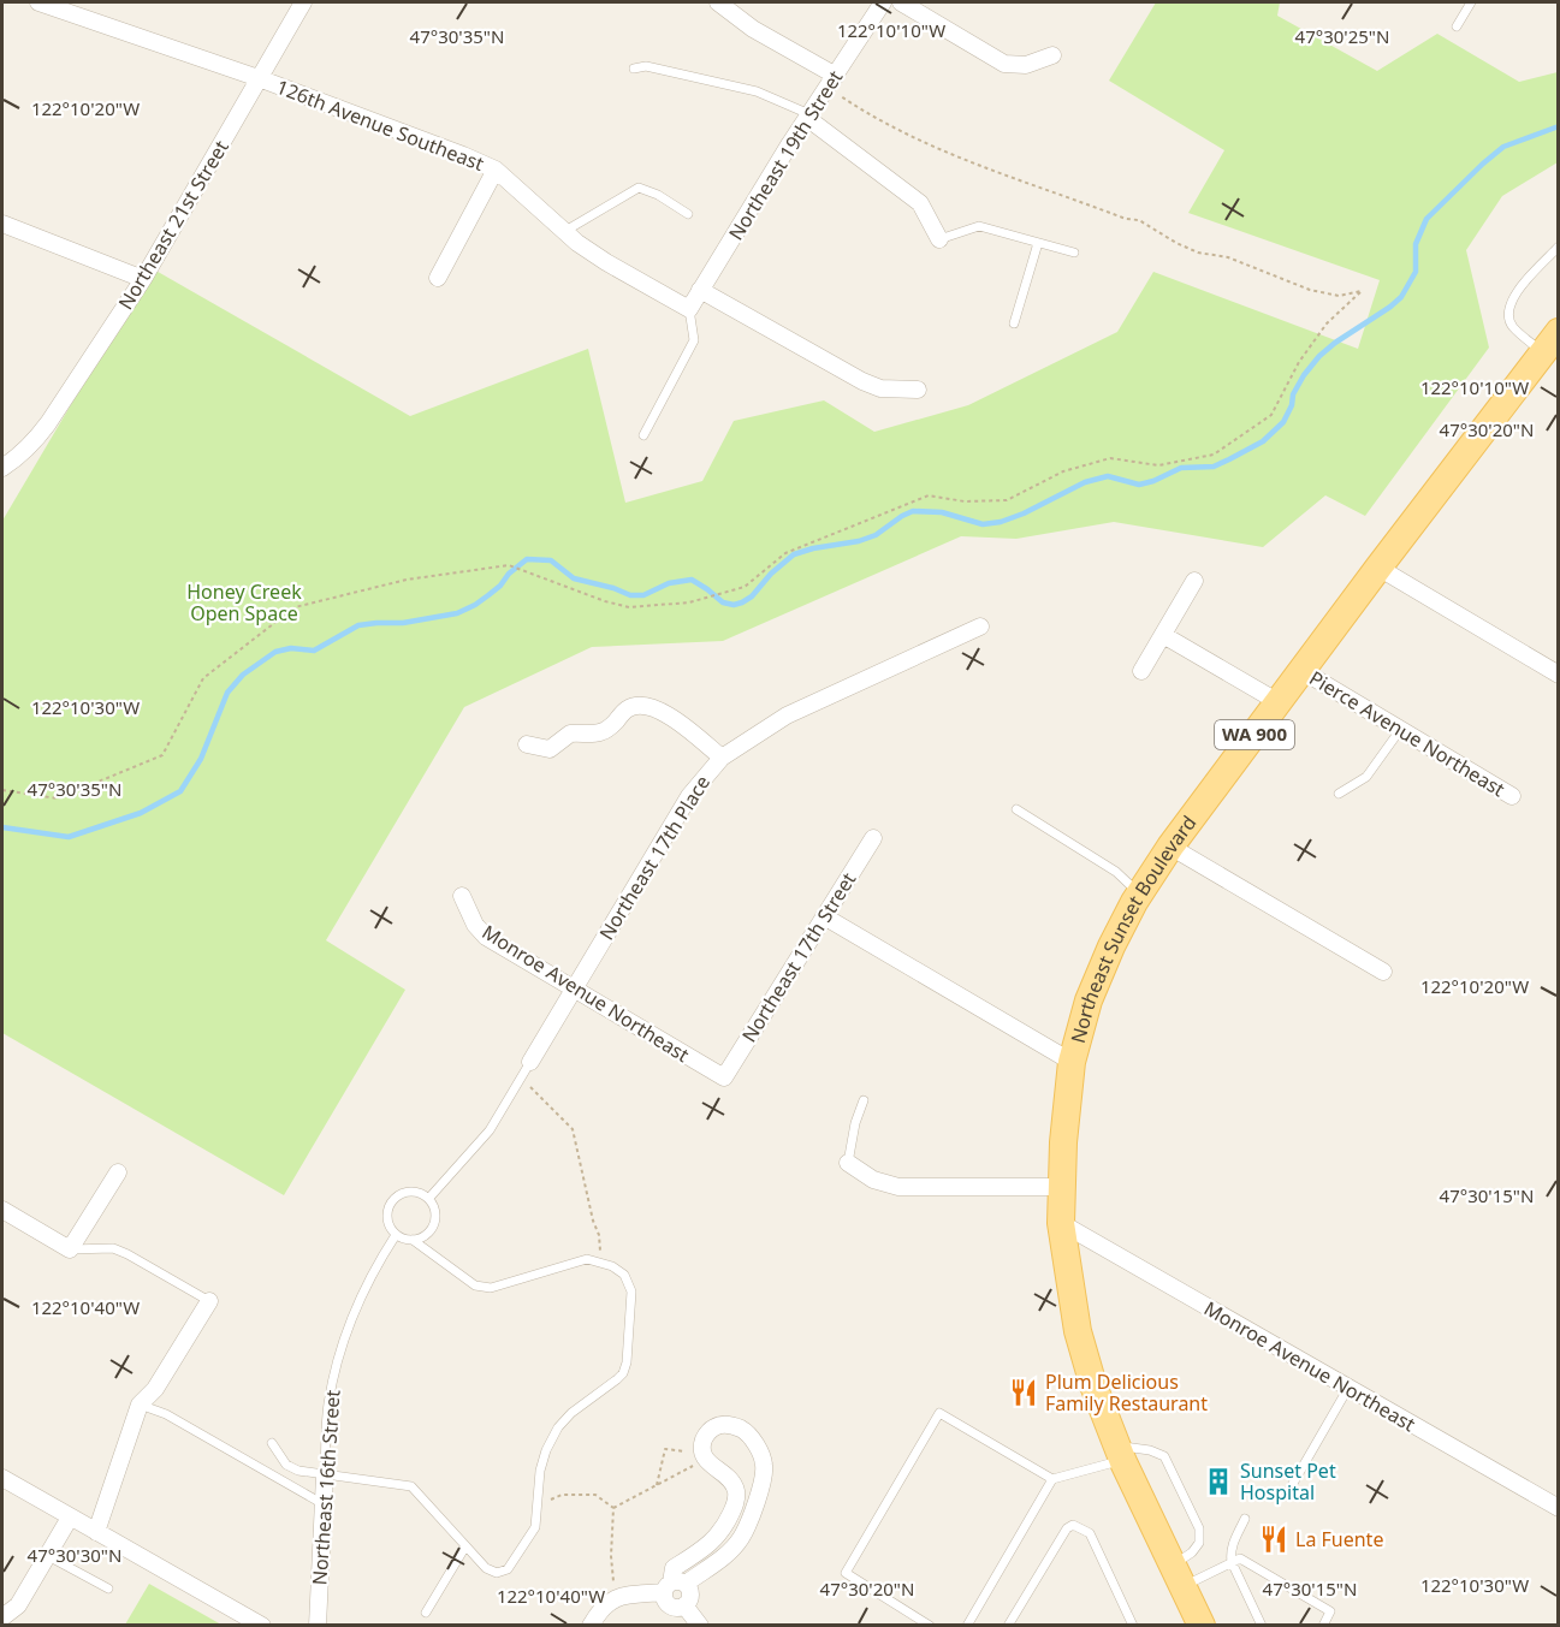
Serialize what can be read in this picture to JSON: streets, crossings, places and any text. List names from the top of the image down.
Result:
{
  "streets": {
    "main road": ["WA 900", "Northeast Sunset Boulevard"],
    "street": [
      "126th Avenue Southeast",
      "Northeast 19th Street",
      "Northeast 21st Street",
      "Pierce Avenue Northeast",
      "Northeast 17th Place",
      "Northeast 17th Street",
      "Monroe Avenue Northeast",
      "Northeast 16th Street"
    ]
  },
  "crossings": [
    ["126th Avenue Southeast", "Northeast 19th Street"],
    ["126th Avenue Southeast", "Northeast 21st Street"],
    ["Pierce Avenue Northeast", "Northeast Sunset Boulevard"],
    ["Northeast 17th Place", "Monroe Avenue Northeast"],
    ["Northeast Sunset Boulevard", "Monroe Avenue Northeast"],
    ["Northeast 17th Street", "Monroe Avenue Northeast"]
  ],
  "parks": ["Honey Creek Open Space"],
  "places": {
    "restaurant": ["Plum Delicious Family Restaurant", "La Fuente"],
    "building": ["Sunset Pet Hospital"]
  },
  "coordinates": [
    "122°10'10\"W",
    "47°30'35\"N",
    "47°30'25\"N",
    "122°10'20\"W",
    "47°30'20\"N",
    "122°10'30\"W",
    "47°30'15\"N",
    "122°10'40\"W",
    "47°30'30\"N"
  ]
}
